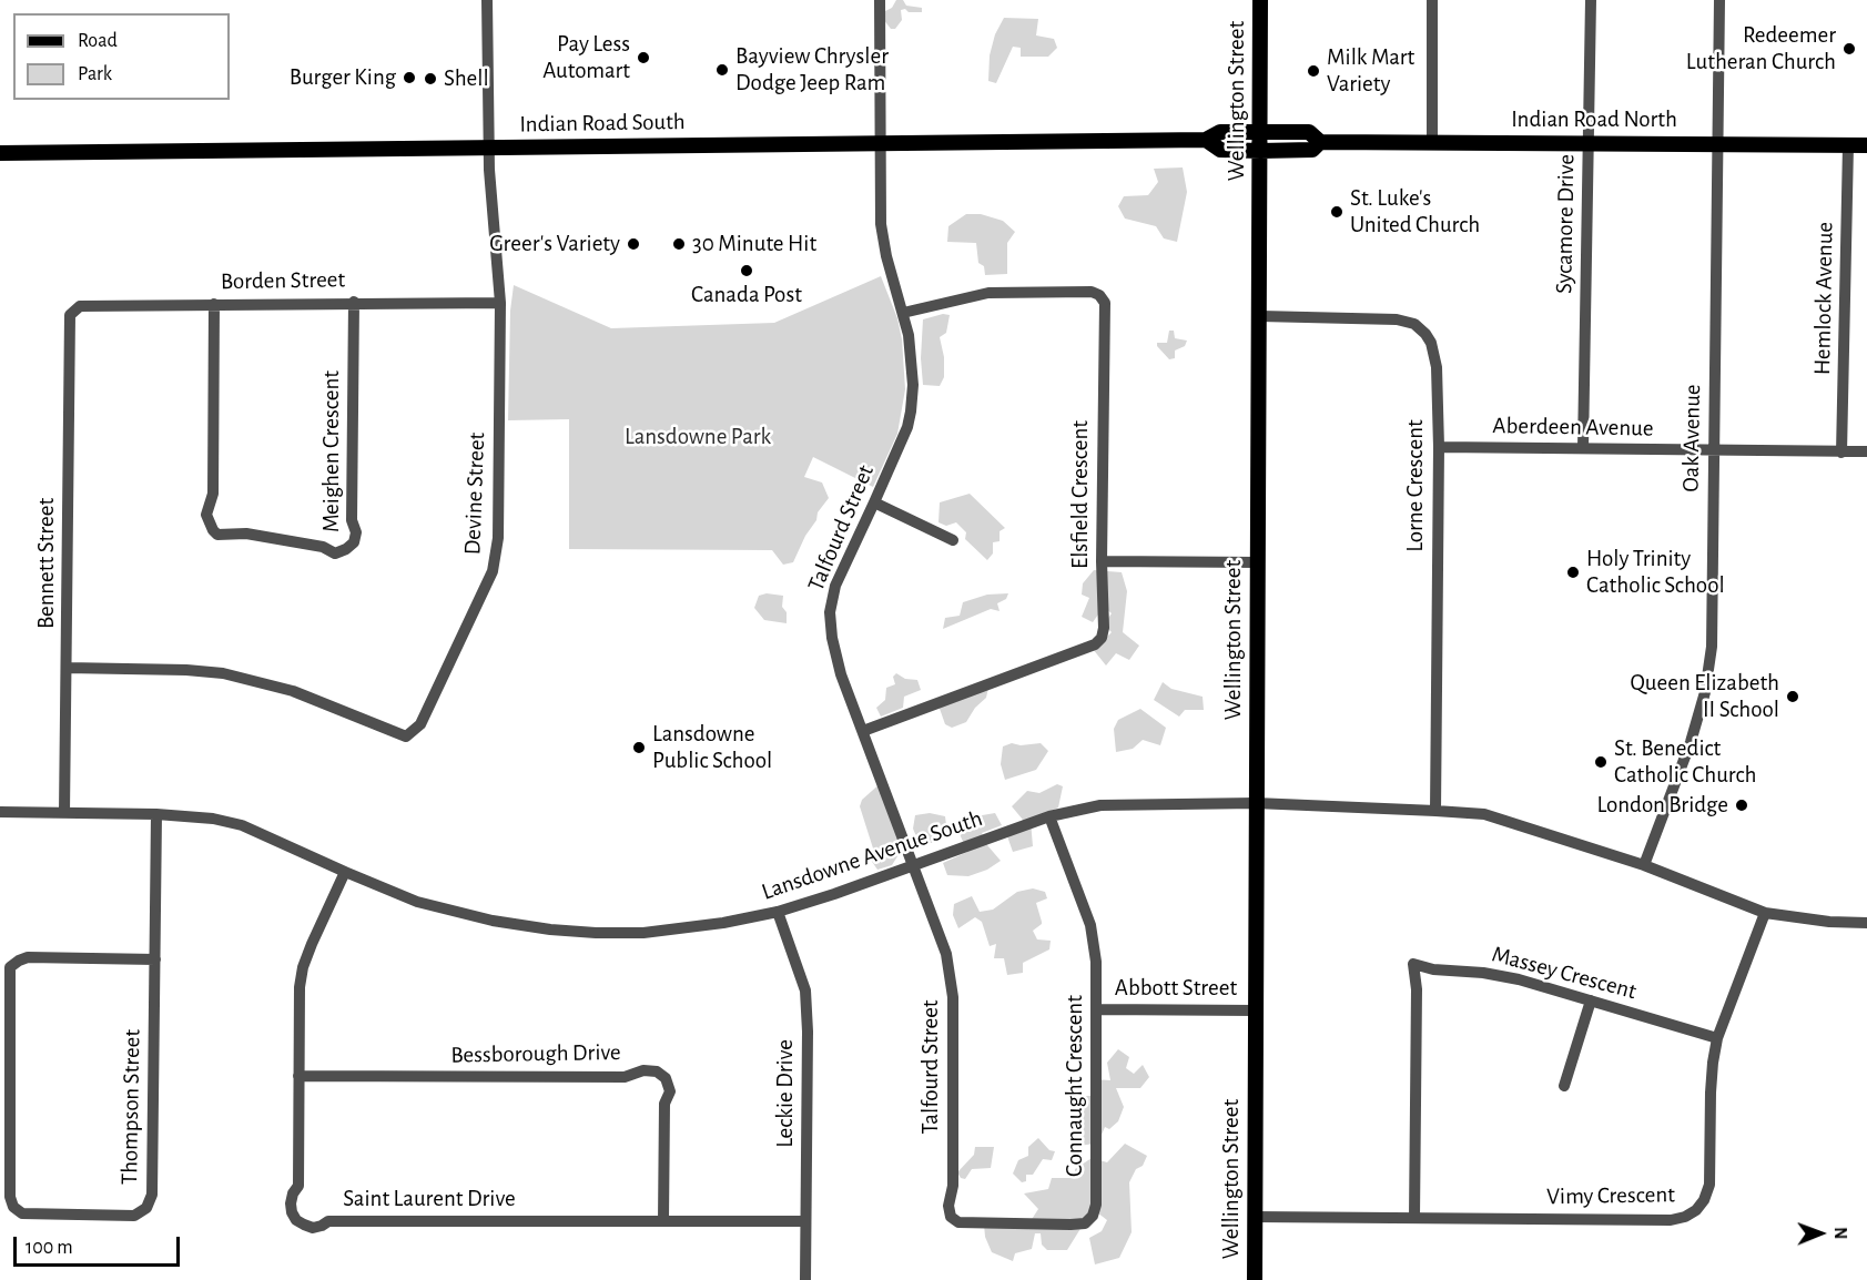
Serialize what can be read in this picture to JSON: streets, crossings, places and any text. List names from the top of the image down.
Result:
{
  "streets": {
    "main road": ["Wellington Street", "Indian Road North", "Indian Road South"],
    "street": [
      "Sycamore Drive",
      "Borden Street",
      "Hemlock Avenue",
      "Aberdeen Avenue",
      "Oak Avenue",
      "Meighen Crescent",
      "Lorne Crescent",
      "Devine Street",
      "Elsfield Crescent",
      "Talfourd Street",
      "Bennett Street",
      "Lansdowne Avenue South",
      "Massey Crescent",
      "Abbott Street",
      "Bessborough Drive",
      "Connaught Crescent",
      "Leckie Drive",
      "Thompson Street",
      "Vimy Crescent",
      "Saint Laurent Drive"
    ]
  },
  "crossings": [
    ["Wellington Street", "Indian Road North"],
    ["Wellington Street", "Indian Road South"],
    ["Wellington Street", "Lorne Crescent"],
    ["Wellington Street", "Lansdowne Avenue South"],
    ["Wellington Street", "Abbott Street"],
    ["Wellington Street", "Vimy Crescent"],
    ["Indian Road North", "Indian Road South"],
    ["Indian Road North", "Sycamore Drive"],
    ["Indian Road North", "Hemlock Avenue"],
    ["Indian Road North", "Oak Avenue"],
    ["Indian Road South", "Devine Street"],
    ["Indian Road South", "Talfourd Street"],
    ["Sycamore Drive", "Aberdeen Avenue"],
    ["Borden Street", "Meighen Crescent"],
    ["Borden Street", "Devine Street"],
    ["Borden Street", "Bennett Street"],
    ["Hemlock Avenue", "Aberdeen Avenue"],
    ["Aberdeen Avenue", "Oak Avenue"],
    ["Aberdeen Avenue", "Lorne Crescent"],
    ["Oak Avenue", "Lansdowne Avenue South"],
    ["Lorne Crescent", "Lansdowne Avenue South"],
    ["Devine Street", "Bennett Street"],
    ["Elsfield Crescent", "Talfourd Street"],
    ["Talfourd Street", "Lansdowne Avenue South"],
    ["Talfourd Street", "Connaught Crescent"],
    ["Bennett Street", "Lansdowne Avenue South"],
    ["Lansdowne Avenue South", "Connaught Crescent"],
    ["Lansdowne Avenue South", "Leckie Drive"],
    ["Lansdowne Avenue South", "Thompson Street"],
    ["Lansdowne Avenue South", "Vimy Crescent"],
    ["Lansdowne Avenue South", "Saint Laurent Drive"],
    ["Massey Crescent", "Vimy Crescent"],
    ["Abbott Street", "Connaught Crescent"],
    ["Bessborough Drive", "Saint Laurent Drive"],
    ["Leckie Drive", "Saint Laurent Drive"]
  ],
  "parks": ["Lansdowne Park"],
  "places": [
    "Redeemer Lutheran Church",
    "Pay Less Automart",
    "Bayview Chrysler Dodge Jeep Ram",
    "Milk Mart Variety",
    "Burger King",
    "Shell",
    "St. Luke's United Church",
    "Greer's Variety",
    "30 Minute Hit",
    "Canada Post",
    "Holy Trinity Catholic School",
    "Queen Elizabeth II School",
    "Lansdowne Public School",
    "St. Benedict Catholic Church",
    "London Bridge"
  ],
  "legend": ["Road", "Park"],
  "scale_bar": "100 m",
  "north": "right"
}
